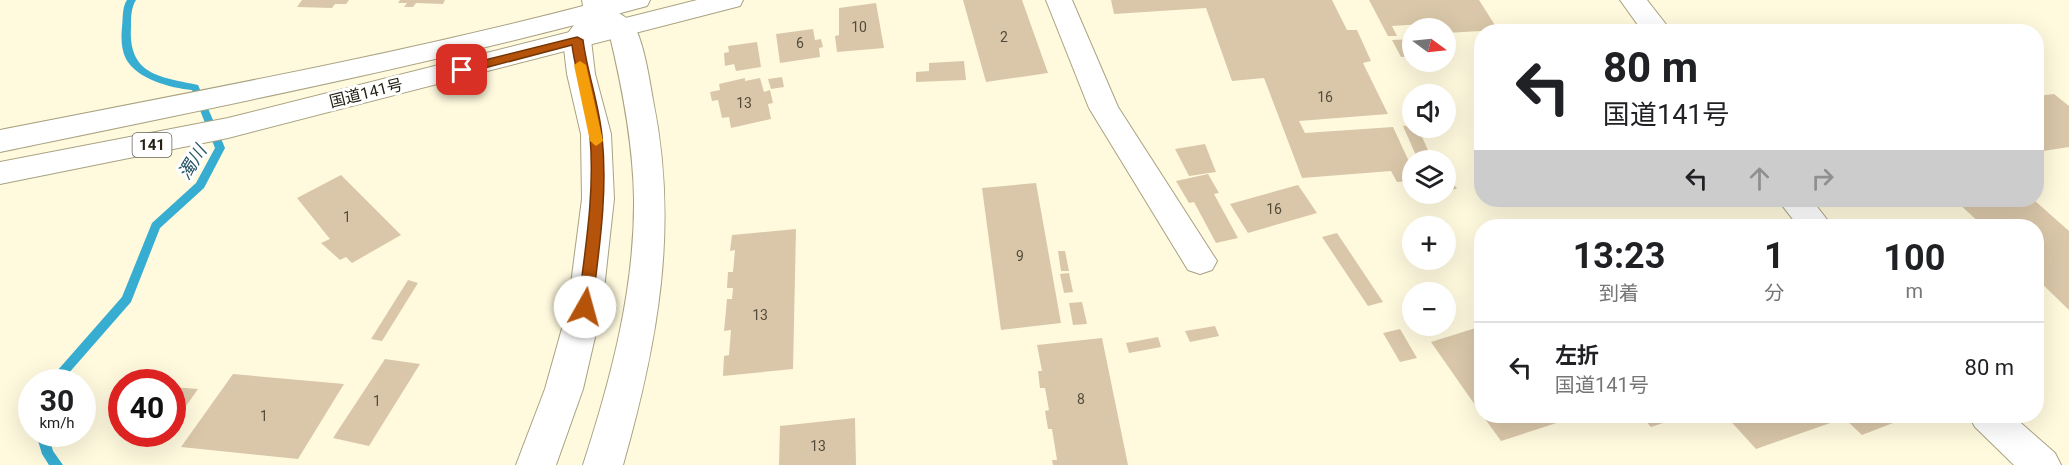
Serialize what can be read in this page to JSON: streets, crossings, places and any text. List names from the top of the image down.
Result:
{
  "streets": {
    "main road": ["国道141号", "141"]
  },
  "water": ["濁川"],
  "house_numbers": [
    "10",
    "2",
    "6",
    "16",
    "13",
    "16",
    "1",
    "9",
    "13",
    "8",
    "1",
    "1",
    "13"
  ],
  "north": "right",
  "page": {
    "map_buttons": ["+", "−"],
    "turn": ["80 m", "国道141号"],
    "eta": [
      "13:23",
      "到着",
      "1",
      "分",
      "100",
      "m"
    ],
    "list": [
      {
        "name": "左折",
        "note": "国道141号",
        "value": "80 m"
      }
    ],
    "speed": "30 km/h",
    "limit": "40"
  }
}
